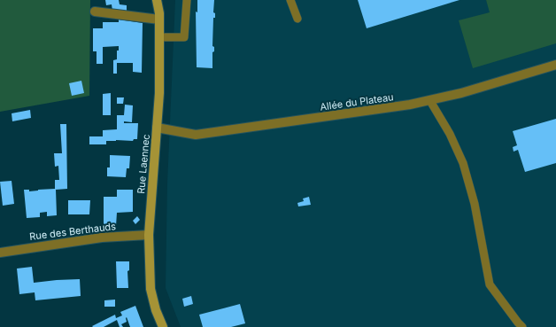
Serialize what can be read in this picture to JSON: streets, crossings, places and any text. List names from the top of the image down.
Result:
{
  "streets": {
    "street": ["Allée du Plateau", "Rue Laennec", "Rue des Berthauds"]
  },
  "crossings": [
    ["Allée du Plateau", "Rue Laennec"],
    ["Rue Laennec", "Rue des Berthauds"]
  ]
}
